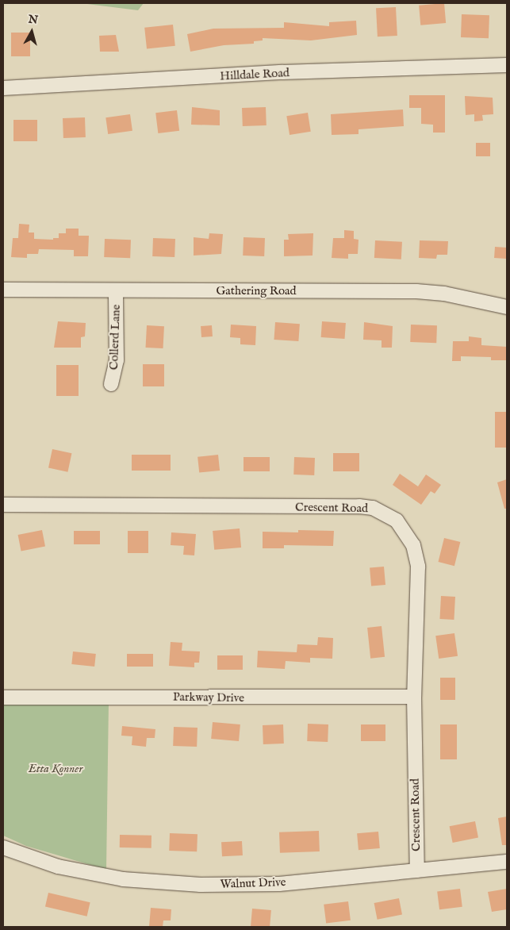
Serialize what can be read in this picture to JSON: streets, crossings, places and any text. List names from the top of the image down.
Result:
{
  "streets": {
    "street": [
      "Hilldale Road",
      "Gathering Road",
      "Collerd Lane",
      "Crescent Road",
      "Parkway Drive",
      "Walnut Drive"
    ]
  },
  "crossings": [
    ["Gathering Road", "Collerd Lane"],
    ["Crescent Road", "Parkway Drive"],
    ["Crescent Road", "Walnut Drive"]
  ],
  "parks": ["Etta Konner"],
  "north": "top"
}
